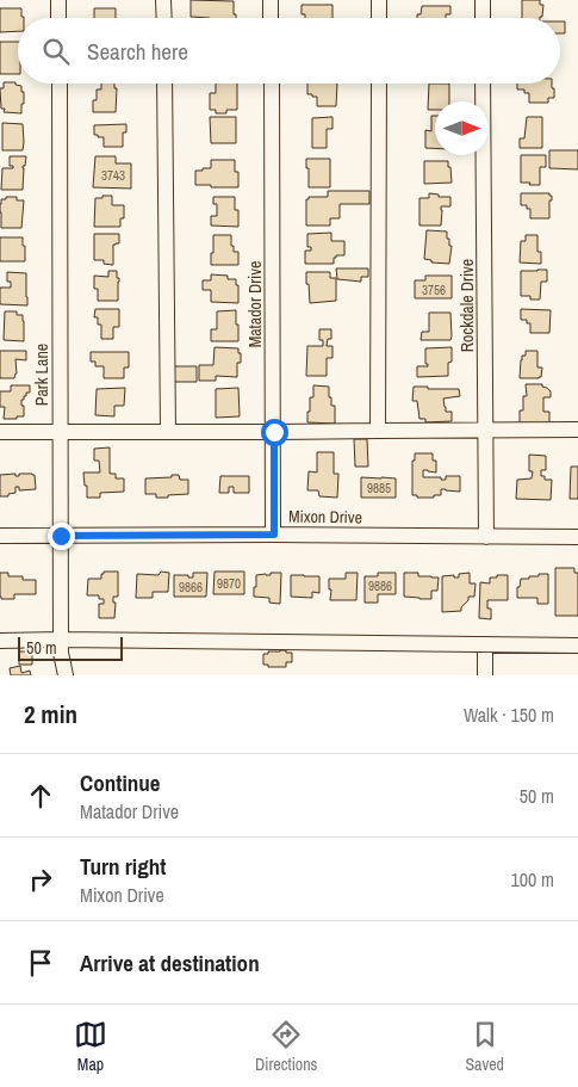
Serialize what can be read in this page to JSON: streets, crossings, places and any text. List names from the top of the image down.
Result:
{
  "streets": {
    "street": [
      "Matador Drive",
      "Rockdale Drive",
      "Park Lane",
      "Mixon Drive"
    ]
  },
  "crossings": [
    ["Matador Drive", "Mixon Drive"],
    ["Rockdale Drive", "Mixon Drive"],
    ["Park Lane", "Mixon Drive"]
  ],
  "house_numbers": [
    "3743",
    "3756",
    "9885",
    "9870",
    "9886",
    "9866"
  ],
  "scale_bar": "50 m",
  "north": "right",
  "page": {
    "search": "Search here",
    "scale": "50 m",
    "heading": ["2 min", "Walk · 150 m"],
    "list": [
      ["Continue", "Matador Drive", "50 m"],
      ["Turn right", "Mixon Drive", "100 m"],
      "Arrive at destination"
    ],
    "nav": ["Map", "Directions", "Saved"]
  }
}
